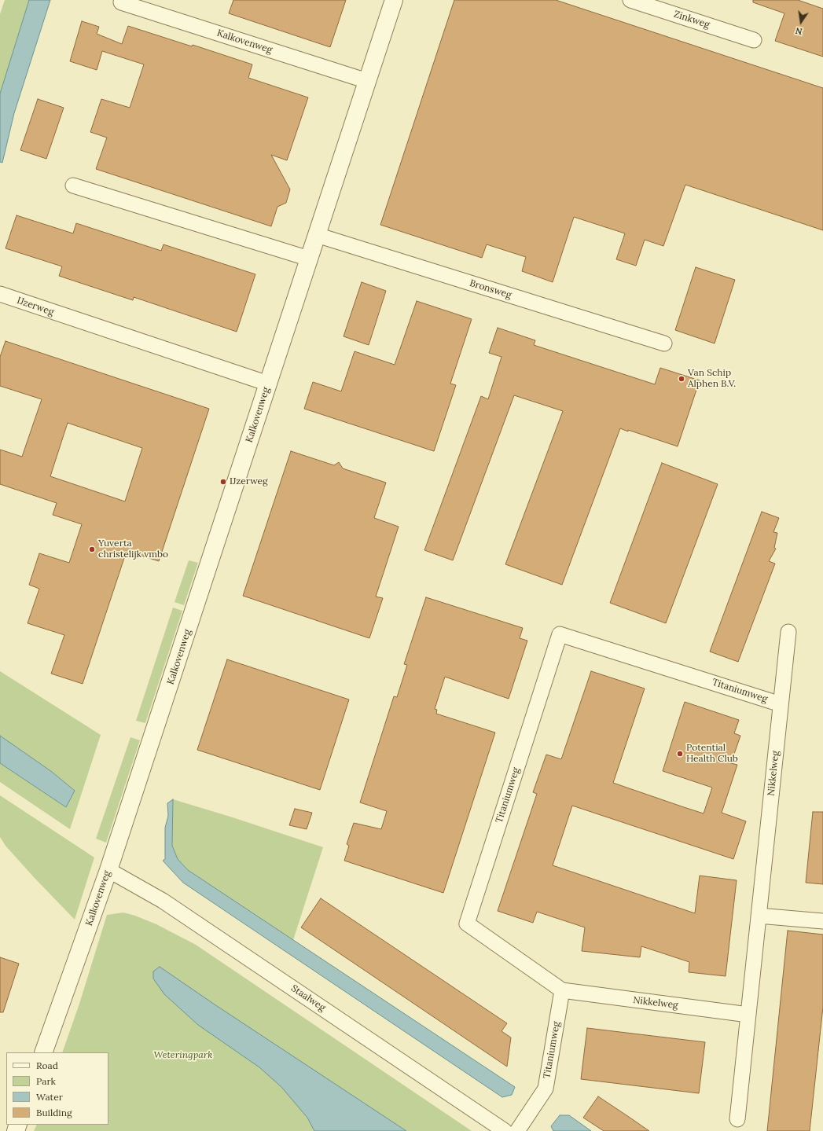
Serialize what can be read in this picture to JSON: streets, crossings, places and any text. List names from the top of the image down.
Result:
{
  "streets": {
    "street": [
      "Zinkweg",
      "Kalkovenweg",
      "Bronsweg",
      "IJzerweg",
      "Titaniumweg",
      "Nikkelweg",
      "Staalweg"
    ]
  },
  "crossings": [
    ["Kalkovenweg", "Bronsweg"],
    ["Kalkovenweg", "IJzerweg"],
    ["Kalkovenweg", "Staalweg"],
    ["Titaniumweg", "Nikkelweg"]
  ],
  "parks": ["Weteringpark"],
  "places": [
    "Van Schip Alphen B.V.",
    "IJzerweg",
    "Yuverta christelijk vmbo",
    "Potential Health Club"
  ],
  "legend": [
    "Road",
    "Park",
    "Water",
    "Building"
  ],
  "north": "bottom"
}
